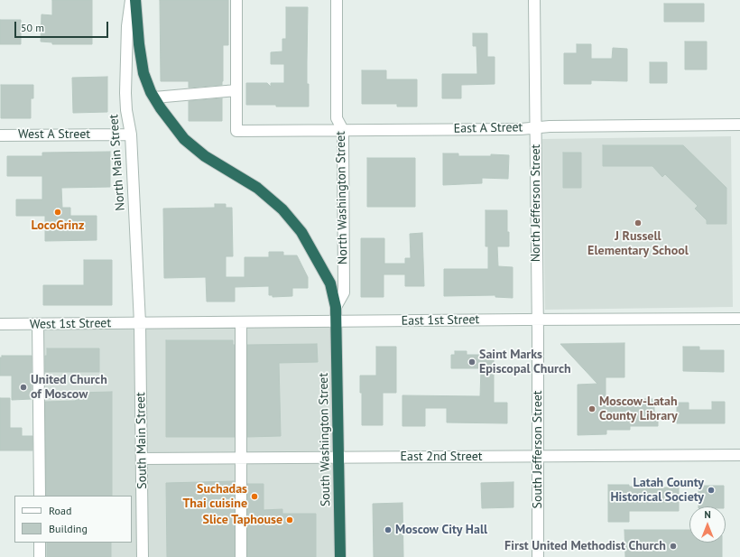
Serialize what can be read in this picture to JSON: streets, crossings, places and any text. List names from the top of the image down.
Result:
{
  "streets": {
    "highway": ["South Washington Street"],
    "street": [
      "East A Street",
      "West A Street",
      "North Main Street",
      "North Washington Street",
      "North Jefferson Street",
      "East 1st Street",
      "West 1st Street",
      "South Main Street",
      "South Jefferson Street",
      "East 2nd Street"
    ]
  },
  "crossings": [
    ["East A Street", "North Washington Street"],
    ["East A Street", "North Jefferson Street"],
    ["West A Street", "North Main Street"],
    ["North Main Street", "East 1st Street"],
    ["North Main Street", "West 1st Street"],
    ["North Main Street", "South Main Street"],
    ["North Washington Street", "South Washington Street"],
    ["North Jefferson Street", "East 1st Street"],
    ["North Jefferson Street", "South Jefferson Street"],
    ["East 1st Street", "West 1st Street"],
    ["East 1st Street", "South Washington Street"],
    ["East 1st Street", "South Main Street"],
    ["East 1st Street", "South Jefferson Street"],
    ["West 1st Street", "South Main Street"],
    ["South Washington Street", "East 2nd Street"],
    ["South Main Street", "East 2nd Street"],
    ["South Jefferson Street", "East 2nd Street"]
  ],
  "places": [
    "LocoGrinz",
    "J Russell Elementary School",
    "Saint Marks Episcopal Church",
    "United Church of Moscow",
    "Moscow-Latah County Library",
    "Latah County Historical Society",
    "Suchadas Thai cuisine",
    "Slice Taphouse",
    "Moscow City Hall",
    "First United Methodist Church"
  ],
  "legend": ["Road", "Building"],
  "scale_bar": "50 m",
  "north": "top"
}
